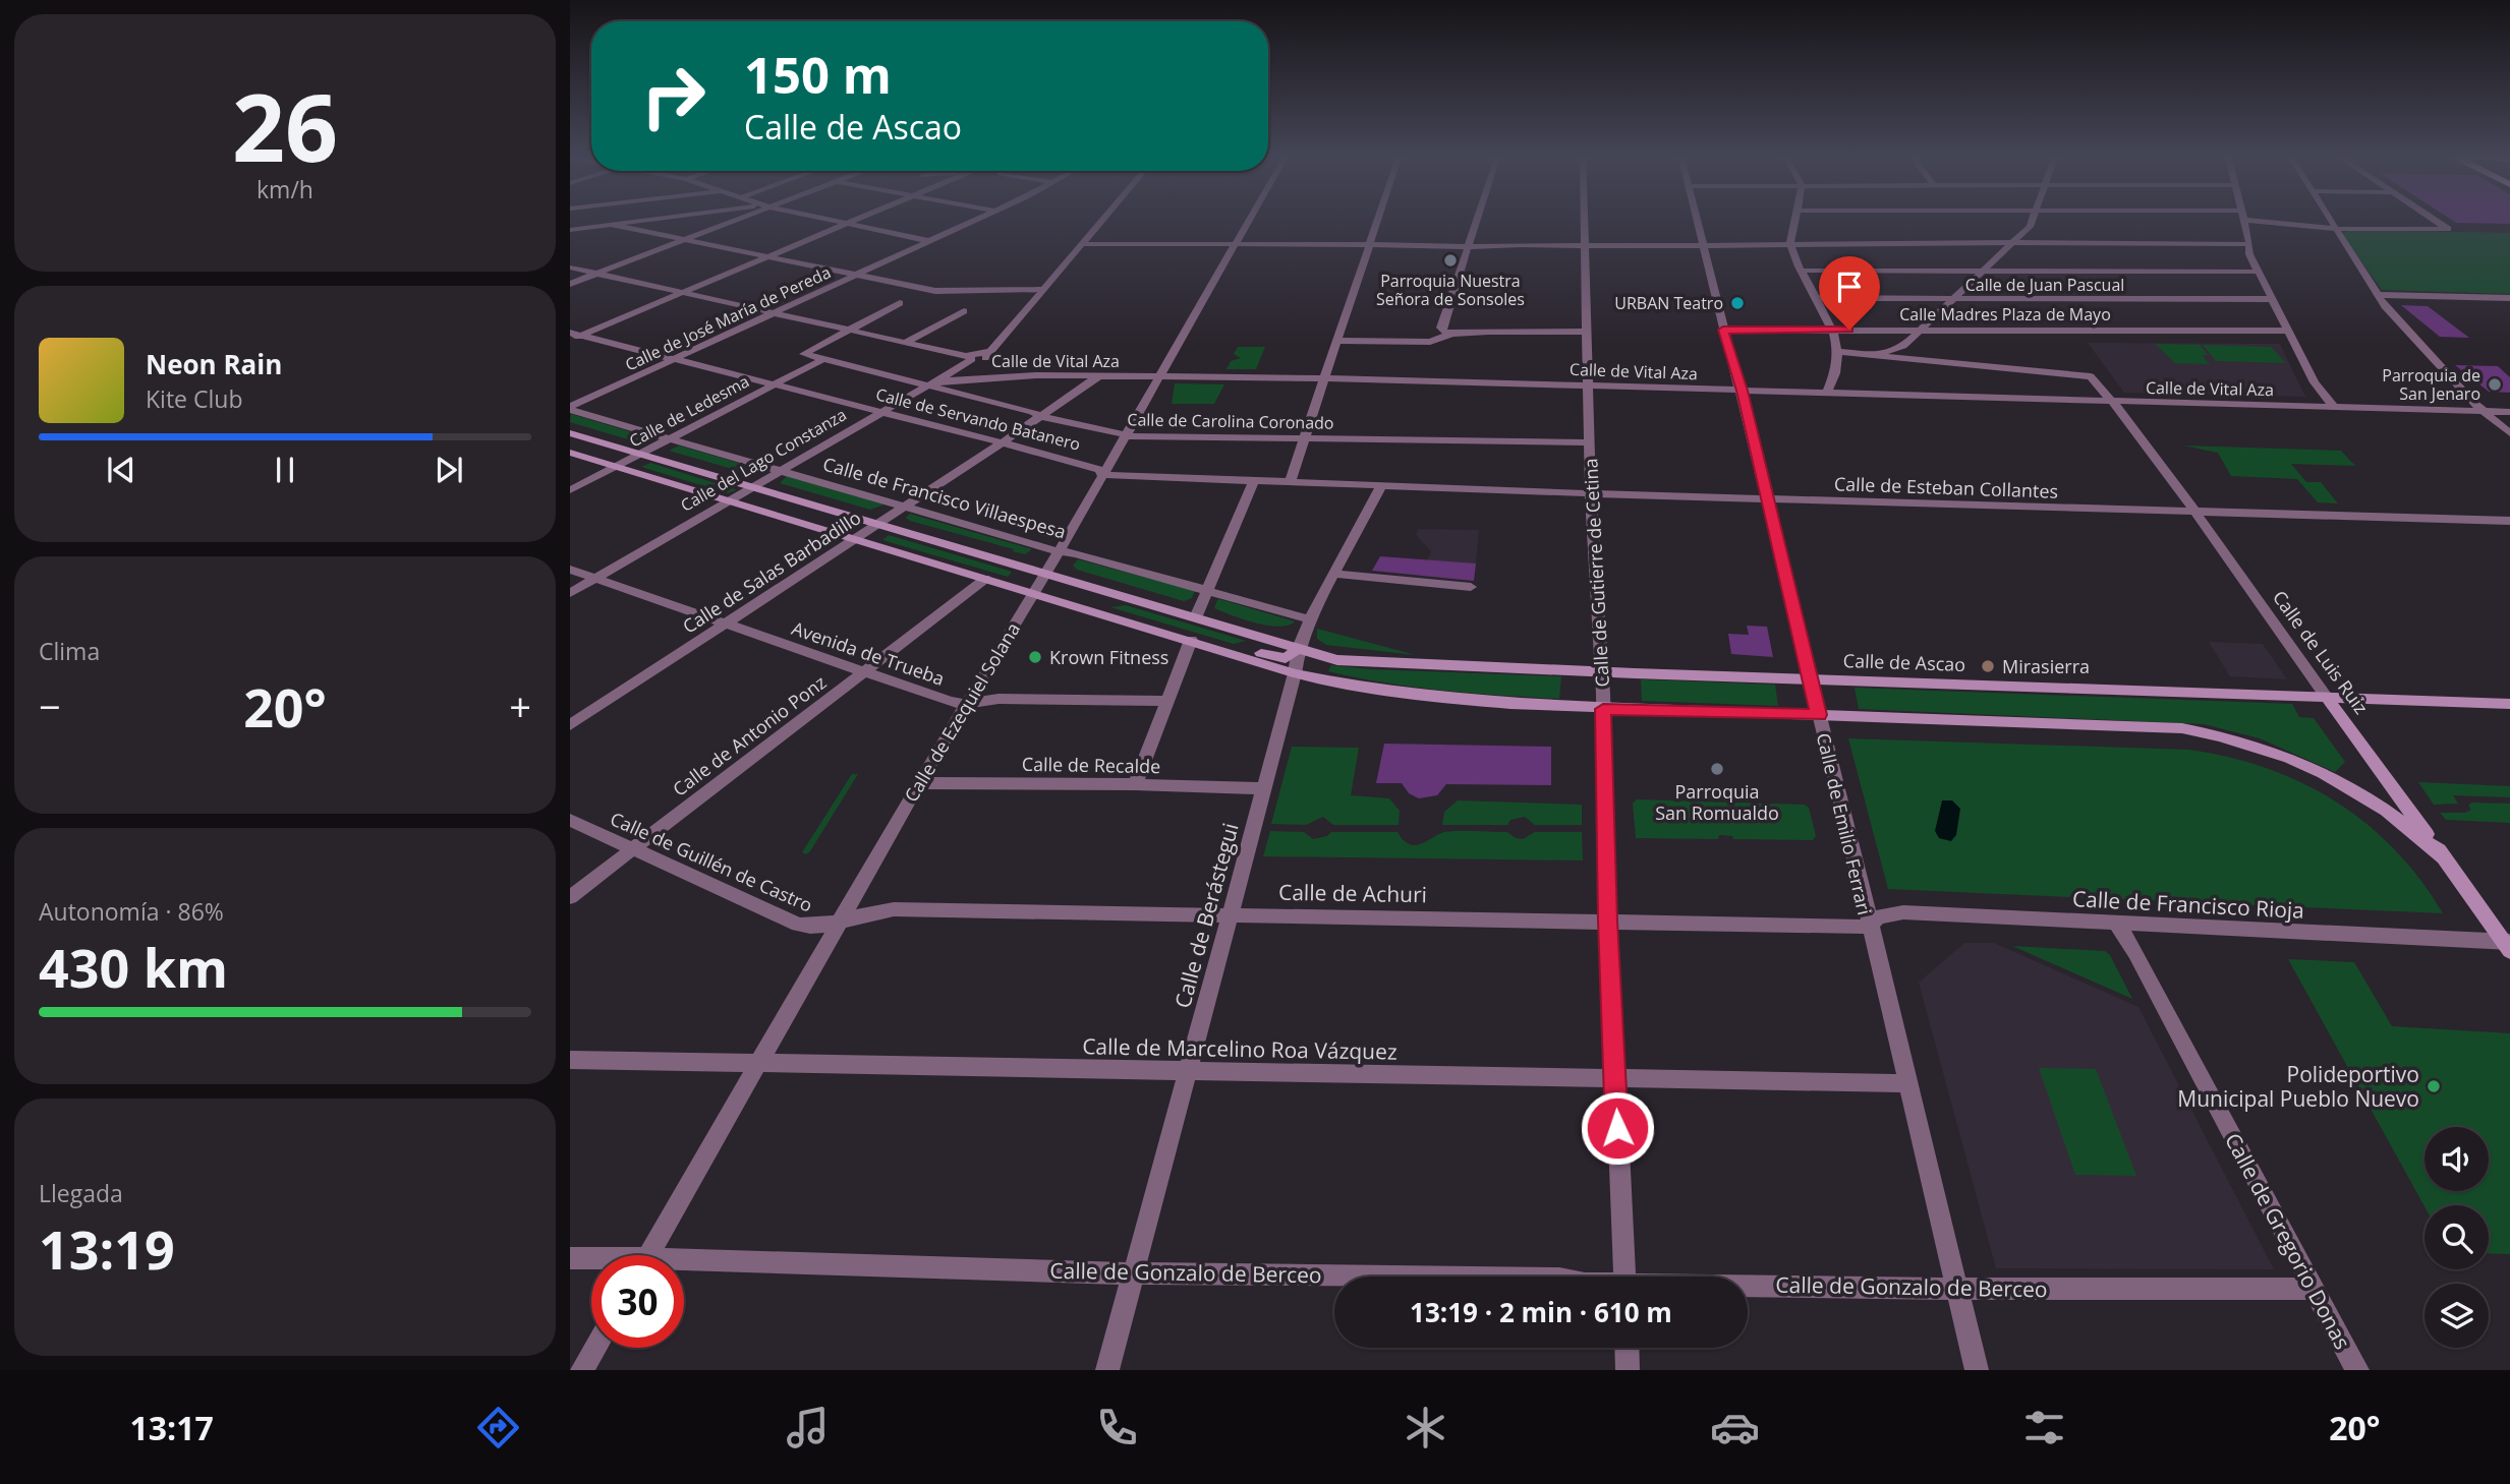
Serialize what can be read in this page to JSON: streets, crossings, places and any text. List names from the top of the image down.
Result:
{
  "streets": {
    "street": [
      "Calle de Juan Pascual",
      "Calle Madres Plaza de Mayo",
      "Calle de José María de Pereda",
      "Calle de Vital Aza",
      "Calle de Ledesma",
      "Calle de Servando Batanero",
      "Calle de Carolina Coronado",
      "Calle del Lago Constanza",
      "Calle de Esteban Collantes",
      "Calle de Francisco Villaespesa",
      "Calle de Salas Barbadillo",
      "Calle de Gutierre de Cetina",
      "Calle de Luis Ruiz",
      "Avenida de Trueba",
      "Calle de Ascao",
      "Calle de Ezequiel Solana",
      "Calle de Antonio Ponz",
      "Calle de Recalde",
      "Calle de Emilio Ferrari",
      "Calle de Guillén de Castro",
      "Calle de Achuri",
      "Calle de Francisco Rioja",
      "Calle de Berástegui",
      "Calle de Marcelino Roa Vázquez",
      "Calle de Gregorio Donas",
      "Calle de Gonzalo de Berceo"
    ]
  },
  "crossings": [
    ["Calle Madres Plaza de Mayo", "Calle de Emilio Ferrari"],
    ["Calle de José María de Pereda", "Calle de Servando Batanero"],
    ["Calle de José María de Pereda", "Calle de Francisco Villaespesa"],
    ["Calle de Vital Aza", "Calle de Carolina Coronado"],
    ["Calle de Vital Aza", "Calle del Lago Constanza"],
    ["Calle de Vital Aza", "Calle de Salas Barbadillo"],
    ["Calle de Vital Aza", "Calle de Gutierre de Cetina"],
    ["Calle de Vital Aza", "Calle de Luis Ruiz"],
    ["Calle de Vital Aza", "Calle de Ezequiel Solana"],
    ["Calle de Vital Aza", "Calle de Emilio Ferrari"],
    ["Calle de Ledesma", "Calle de Servando Batanero"],
    ["Calle de Ledesma", "Calle de Carolina Coronado"],
    ["Calle de Ledesma", "Calle de Francisco Villaespesa"],
    ["Calle de Servando Batanero", "Calle del Lago Constanza"],
    ["Calle de Servando Batanero", "Calle de Esteban Collantes"],
    ["Calle de Servando Batanero", "Calle de Salas Barbadillo"],
    ["Calle de Servando Batanero", "Calle de Ezequiel Solana"],
    ["Calle de Servando Batanero", "Calle de Berástegui"],
    ["Calle de Carolina Coronado", "Calle del Lago Constanza"],
    ["Calle de Carolina Coronado", "Calle de Salas Barbadillo"],
    ["Calle de Carolina Coronado", "Calle de Gutierre de Cetina"],
    ["Calle de Carolina Coronado", "Calle de Ezequiel Solana"],
    ["Calle del Lago Constanza", "Calle de Francisco Villaespesa"],
    ["Calle del Lago Constanza", "Avenida de Trueba"],
    ["Calle de Esteban Collantes", "Calle de Gutierre de Cetina"],
    ["Calle de Esteban Collantes", "Calle de Luis Ruiz"],
    ["Calle de Esteban Collantes", "Calle de Emilio Ferrari"],
    ["Calle de Esteban Collantes", "Calle de Berástegui"],
    ["Calle de Francisco Villaespesa", "Calle de Salas Barbadillo"],
    ["Calle de Francisco Villaespesa", "Calle de Ezequiel Solana"],
    ["Calle de Francisco Villaespesa", "Calle de Berástegui"],
    ["Calle de Salas Barbadillo", "Avenida de Trueba"],
    ["Calle de Gutierre de Cetina", "Calle de Ascao"],
    ["Calle de Gutierre de Cetina", "Calle de Achuri"],
    ["Calle de Gutierre de Cetina", "Calle de Marcelino Roa Vázquez"],
    ["Calle de Luis Ruiz", "Calle de Ascao"],
    ["Calle de Luis Ruiz", "Calle de Francisco Rioja"],
    ["Avenida de Trueba", "Calle de Ezequiel Solana"],
    ["Avenida de Trueba", "Calle de Antonio Ponz"],
    ["Calle de Ascao", "Calle de Emilio Ferrari"],
    ["Calle de Ascao", "Calle de Berástegui"],
    ["Calle de Ezequiel Solana", "Calle de Recalde"],
    ["Calle de Ezequiel Solana", "Calle de Guillén de Castro"],
    ["Calle de Ezequiel Solana", "Calle de Achuri"],
    ["Calle de Ezequiel Solana", "Calle de Marcelino Roa Vázquez"],
    ["Calle de Antonio Ponz", "Calle de Guillén de Castro"],
    ["Calle de Recalde", "Calle de Berástegui"],
    ["Calle de Emilio Ferrari", "Calle de Achuri"],
    ["Calle de Emilio Ferrari", "Calle de Francisco Rioja"],
    ["Calle de Emilio Ferrari", "Calle de Marcelino Roa Vázquez"],
    ["Calle de Emilio Ferrari", "Calle de Gonzalo de Berceo"],
    ["Calle de Guillén de Castro", "Calle de Achuri"],
    ["Calle de Achuri", "Calle de Francisco Rioja"],
    ["Calle de Achuri", "Calle de Berástegui"],
    ["Calle de Francisco Rioja", "Calle de Gregorio Donas"],
    ["Calle de Berástegui", "Calle de Marcelino Roa Vázquez"],
    ["Calle de Berástegui", "Calle de Gonzalo de Berceo"],
    ["Calle de Gregorio Donas", "Calle de Gonzalo de Berceo"]
  ],
  "places": [
    "Parroquia Nuestra Señora de Sonsoles",
    "URBAN Teatro",
    "Parroquia de San Jenaro",
    "Krown Fitness",
    "Mirasierra",
    "Parroquia San Romualdo",
    "Polideportivo Municipal Pueblo Nuevo"
  ],
  "page": {
    "tile": [
      ["26", "km/h"],
      "Clima",
      ["Autonomía · 86%", "430 km"],
      ["Llegada", "13:19"]
    ],
    "turn": ["150 m", "Calle de Ascao"],
    "song": ["Neon Rain", "Kite Club"],
    "heat": ["−", "20°", "+"],
    "limit": "30",
    "trip": "13:19 · 2 min · 610 m",
    "tabs": ["13:17", "20°"]
  }
}
